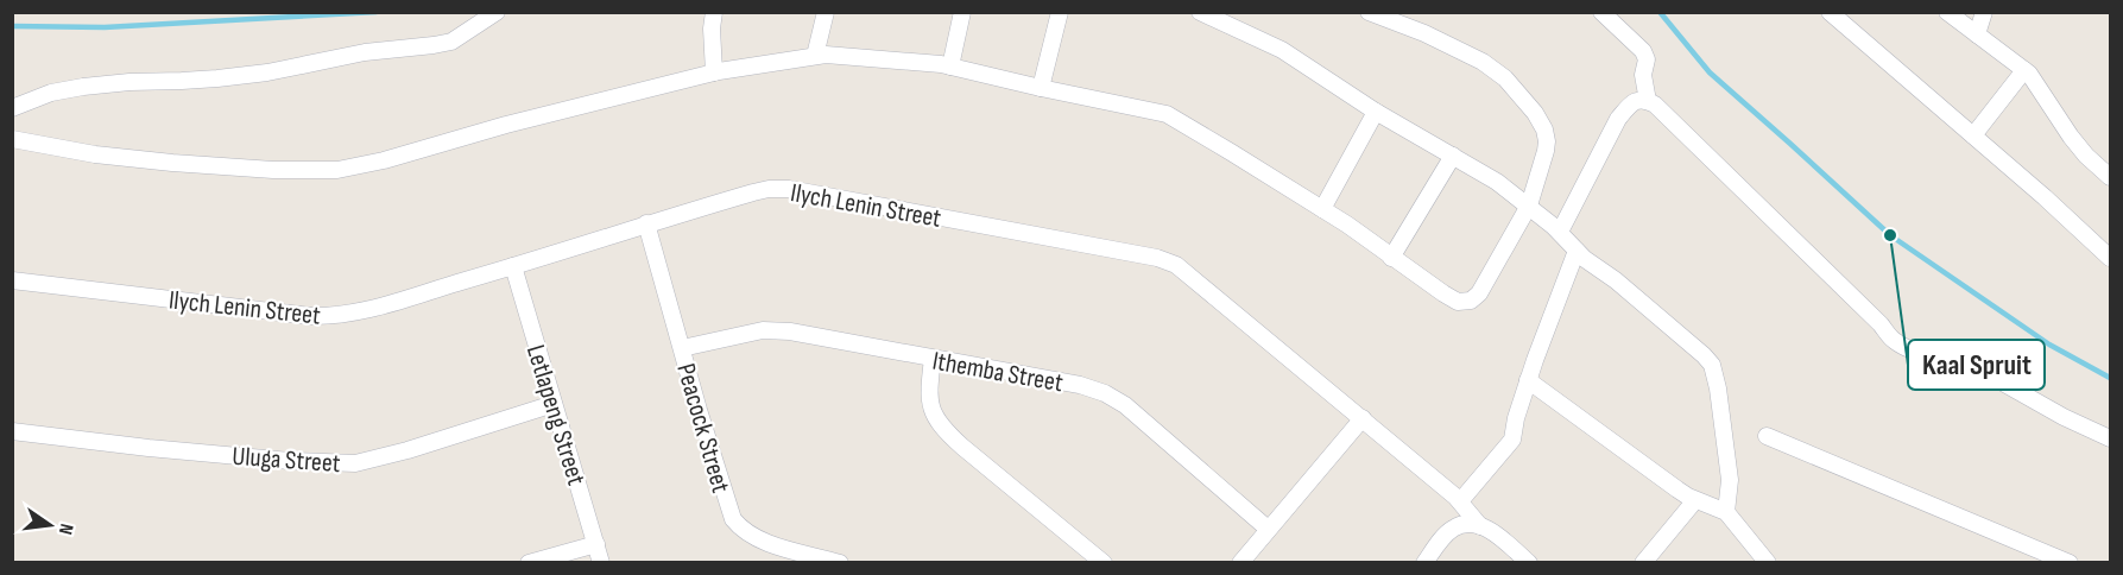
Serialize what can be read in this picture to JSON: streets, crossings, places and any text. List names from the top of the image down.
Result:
{
  "streets": {
    "street": [
      "Ilych Lenin Street",
      "Ithemba Street",
      "Letlapeng Street",
      "Peacock Street",
      "Uluga Street"
    ]
  },
  "crossings": [
    ["Ilych Lenin Street", "Letlapeng Street"],
    ["Ilych Lenin Street", "Peacock Street"],
    ["Ithemba Street", "Peacock Street"],
    ["Letlapeng Street", "Uluga Street"]
  ],
  "places": ["Kaal Spruit"],
  "north": "right"
}
